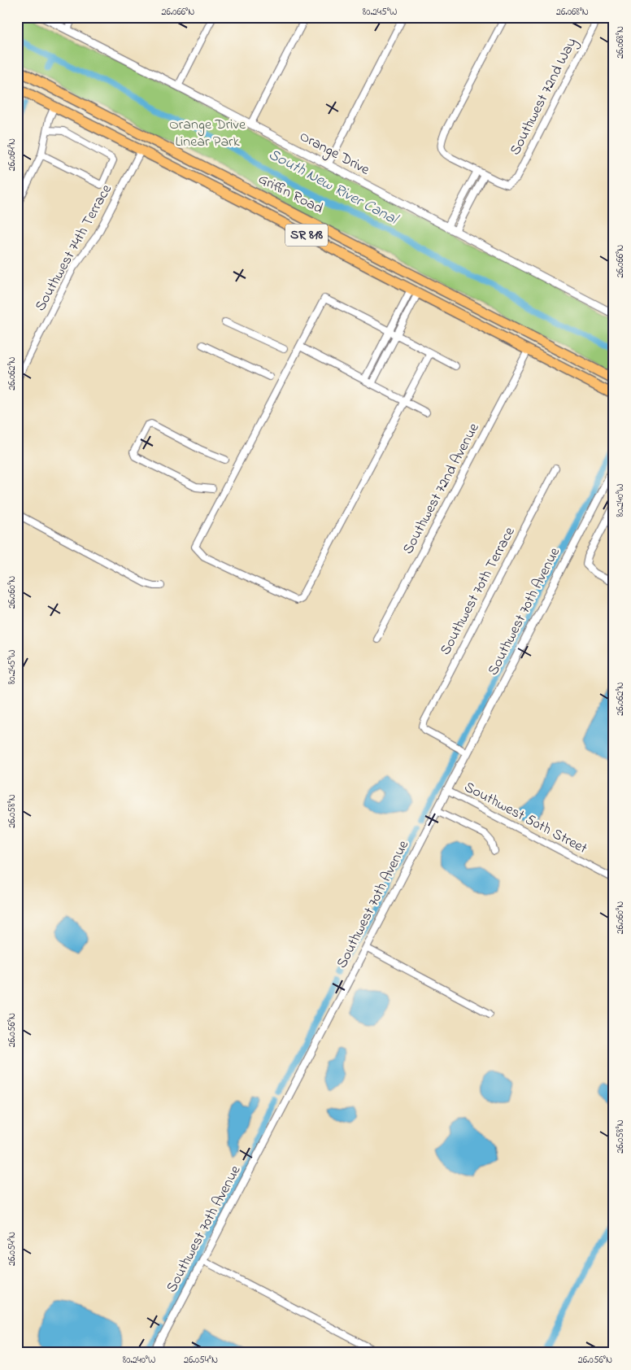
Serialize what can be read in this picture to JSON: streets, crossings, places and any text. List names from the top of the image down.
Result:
{
  "streets": {
    "main road": ["Griffin Road", "SR 818"],
    "street": [
      "Southwest 72nd Way",
      "Orange Drive",
      "Southwest 74th Terrace",
      "Southwest 72nd Avenue",
      "Southwest 70th Terrace",
      "Southwest 70th Avenue",
      "Southwest 50th Street"
    ]
  },
  "crossings": [
    ["Griffin Road", "Southwest 74th Terrace"],
    ["Griffin Road", "Southwest 72nd Avenue"],
    ["Southwest 70th Terrace", "Southwest 70th Avenue"],
    ["Southwest 70th Avenue", "Southwest 50th Street"]
  ],
  "water": ["South New River Canal"],
  "parks": ["Orange Drive Linear Park"],
  "coordinates": [
    "26.066°N",
    "80.245°W",
    "26.068°N",
    "26.064°N",
    "26.062°N",
    "80.240°W",
    "26.060°N",
    "26.058°N",
    "26.056°N",
    "26.054°N"
  ]
}
